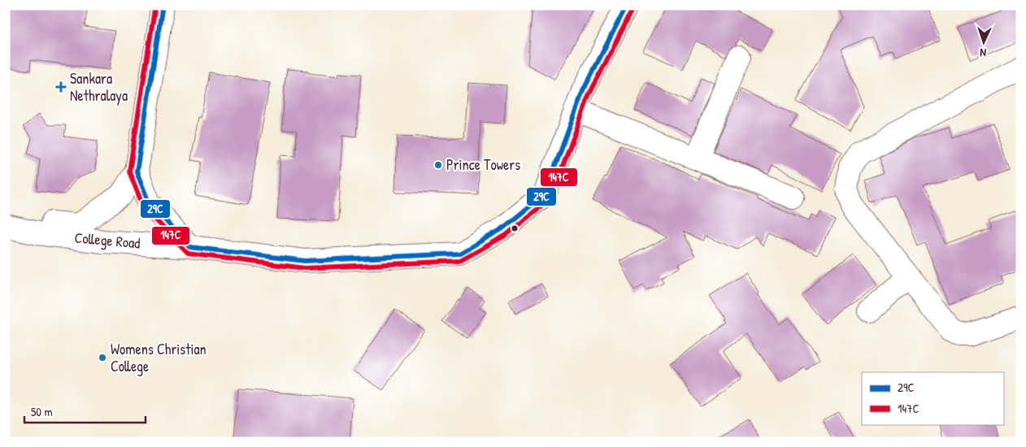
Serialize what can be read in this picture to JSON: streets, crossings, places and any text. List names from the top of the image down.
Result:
{
  "streets": {
    "main road": ["College Road"]
  },
  "places": {
    "health": ["Sankara Nethralaya"],
    "other": ["Prince Towers", "Womens Christian College"]
  },
  "lines": ["transit line 29C", "transit line 147C"],
  "legend": ["29C", "147C"],
  "scale_bar": "50 m",
  "north": "bottom"
}
